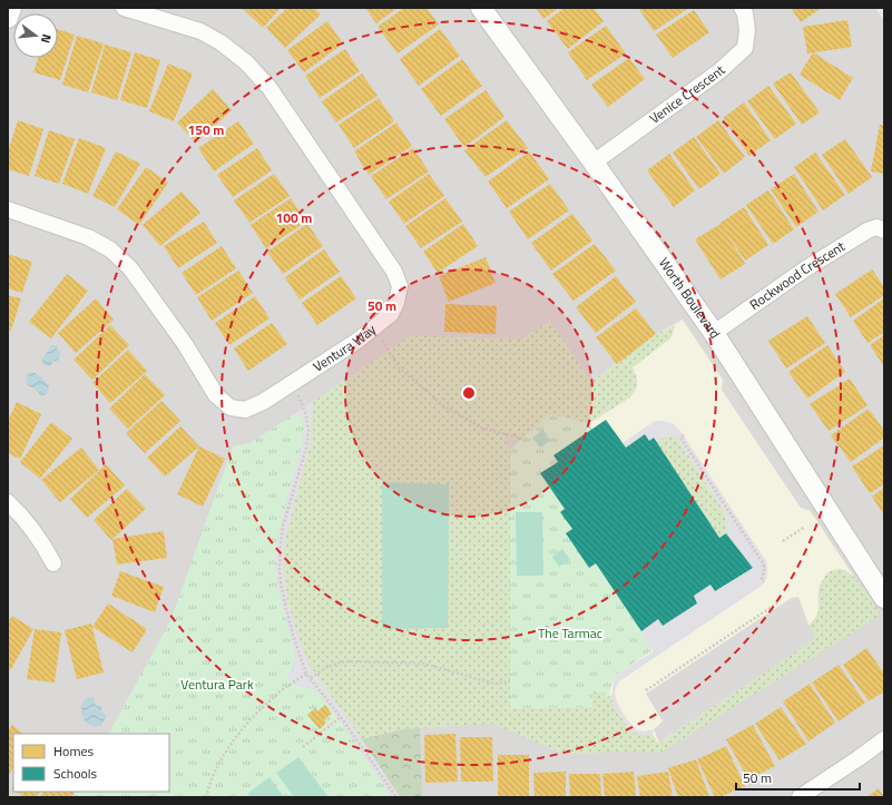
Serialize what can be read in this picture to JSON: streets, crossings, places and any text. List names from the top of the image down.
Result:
{
  "streets": {
    "street": [
      "Venice Crescent",
      "Rockwood Crescent",
      "Worth Boulevard",
      "Ventura Way"
    ]
  },
  "crossings": [
    ["Venice Crescent", "Worth Boulevard"],
    ["Rockwood Crescent", "Worth Boulevard"]
  ],
  "parks": ["The Tarmac", "Ventura Park"],
  "legend": ["Homes", "Schools"],
  "scale_bar": "50 m",
  "north": "right",
  "rings": ["150 m", "100 m", "50 m"]
}
